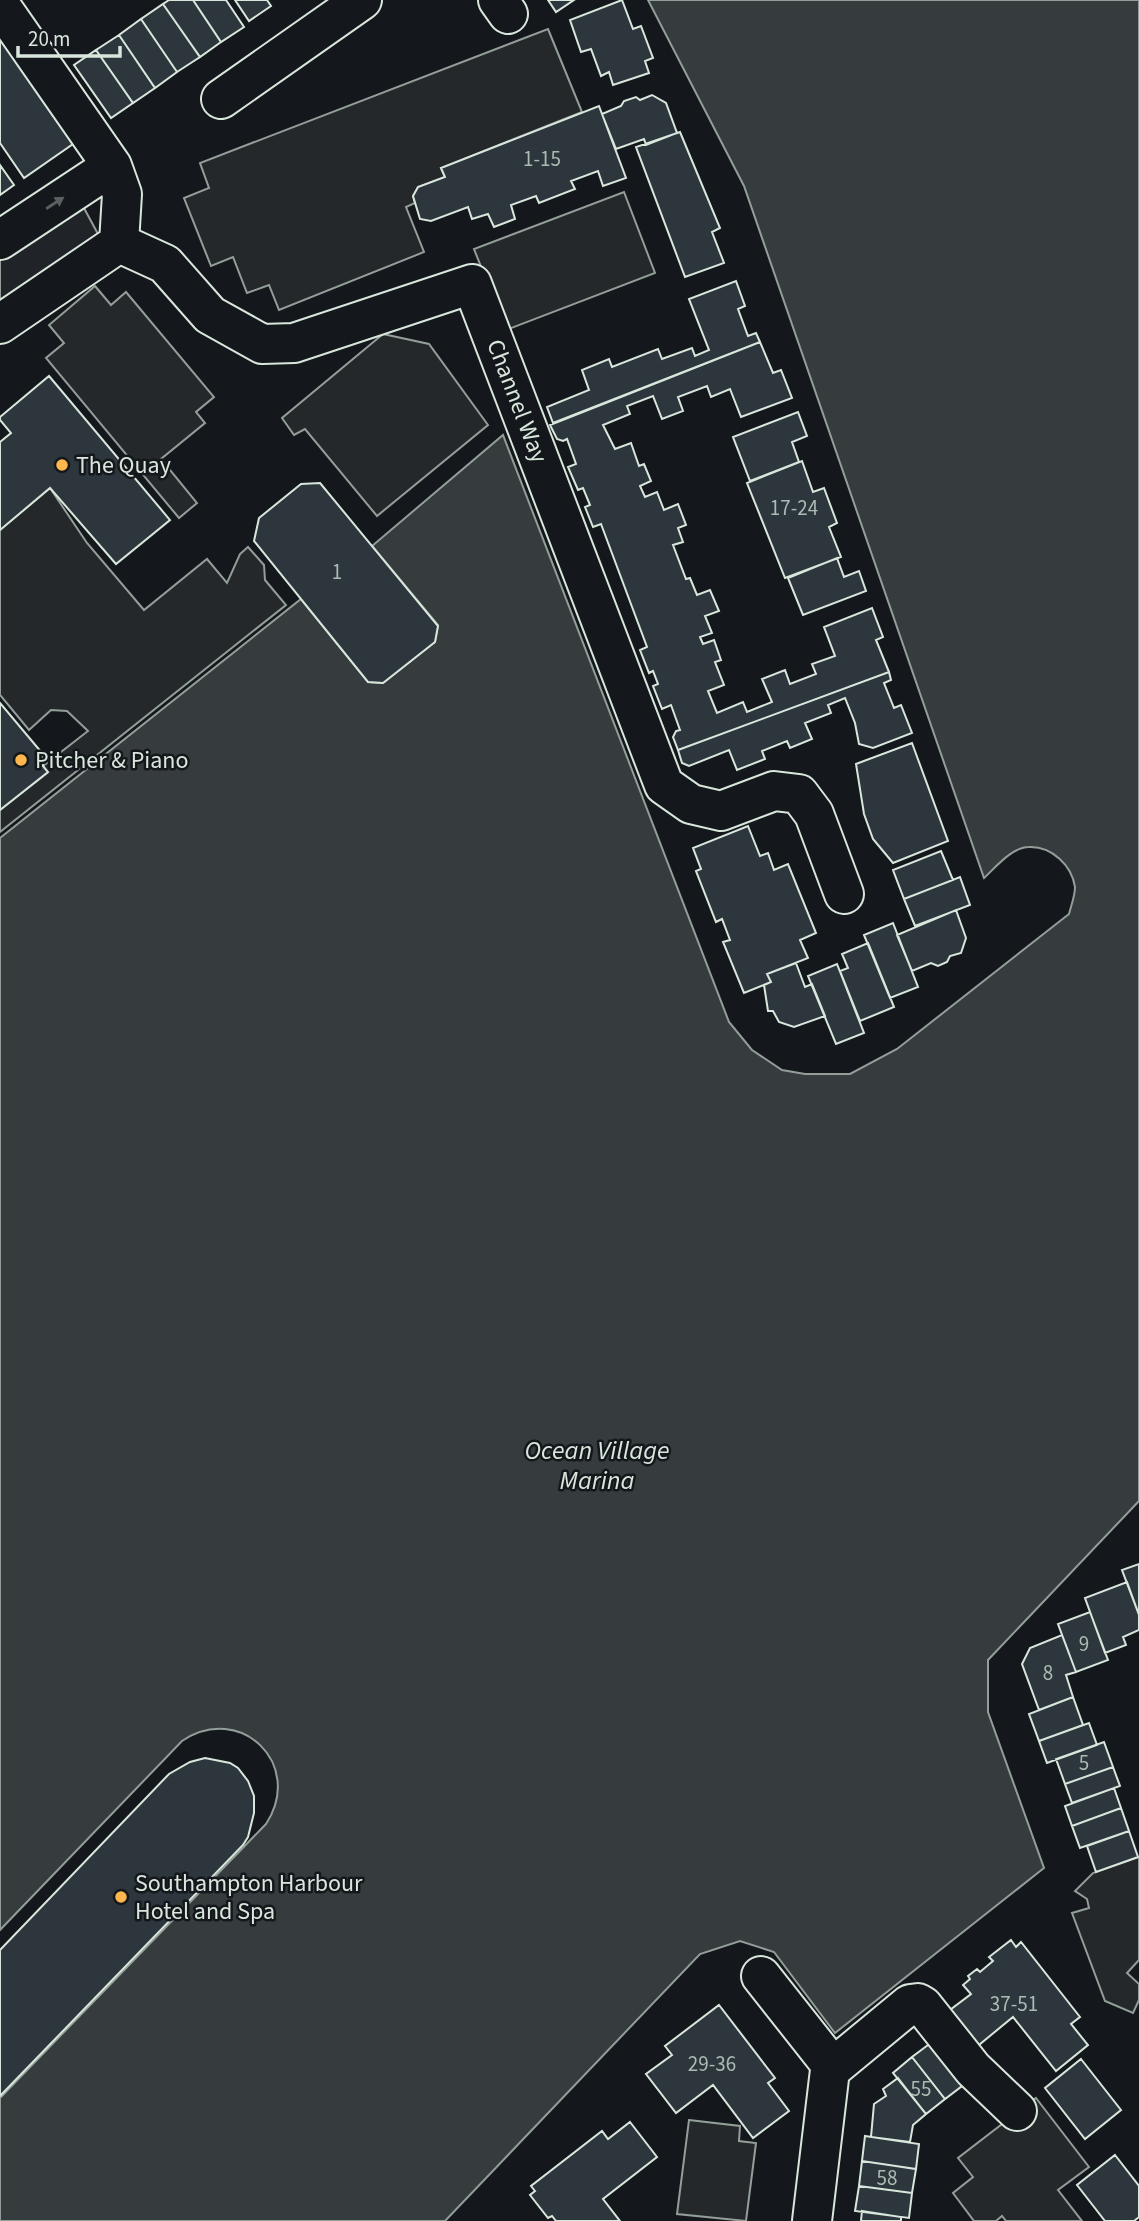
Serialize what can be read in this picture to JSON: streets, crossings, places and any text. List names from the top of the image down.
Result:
{
  "streets": {
    "street": ["Channel Way"]
  },
  "water": ["Ocean Village Marina"],
  "places": ["The Quay", "Pitcher & Piano", "Southampton Harbour Hotel and Spa"],
  "house_numbers": [
    "1-15",
    "17-24",
    "1",
    "9",
    "8",
    "5",
    "37-51",
    "29-36",
    "55",
    "58"
  ],
  "scale_bar": "20 m"
}
